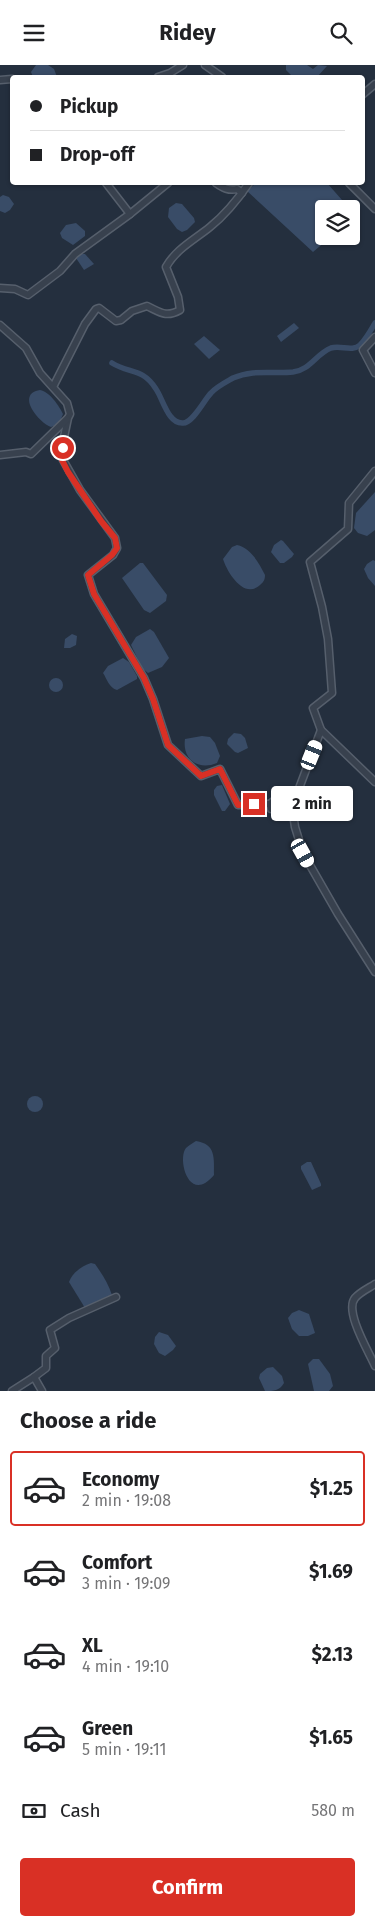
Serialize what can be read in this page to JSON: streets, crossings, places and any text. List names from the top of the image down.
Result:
{
  "page": {
    "header": "Ridey",
    "banner": ["Pickup", "Drop-off"],
    "bubble": "2 min",
    "heading": "Choose a ride",
    "list": [
      {
        "name": "Economy",
        "note": "2 min · 19:08",
        "value": "$1.25"
      },
      {
        "name": "Comfort",
        "note": "3 min · 19:09",
        "value": "$1.69"
      },
      {
        "name": "XL",
        "note": "4 min · 19:10",
        "value": "$2.13"
      },
      {
        "name": "Green",
        "note": "5 min · 19:11",
        "value": "$1.65"
      }
    ],
    "pay": ["Cash", "580 m"],
    "buttons": "Confirm"
  }
}
